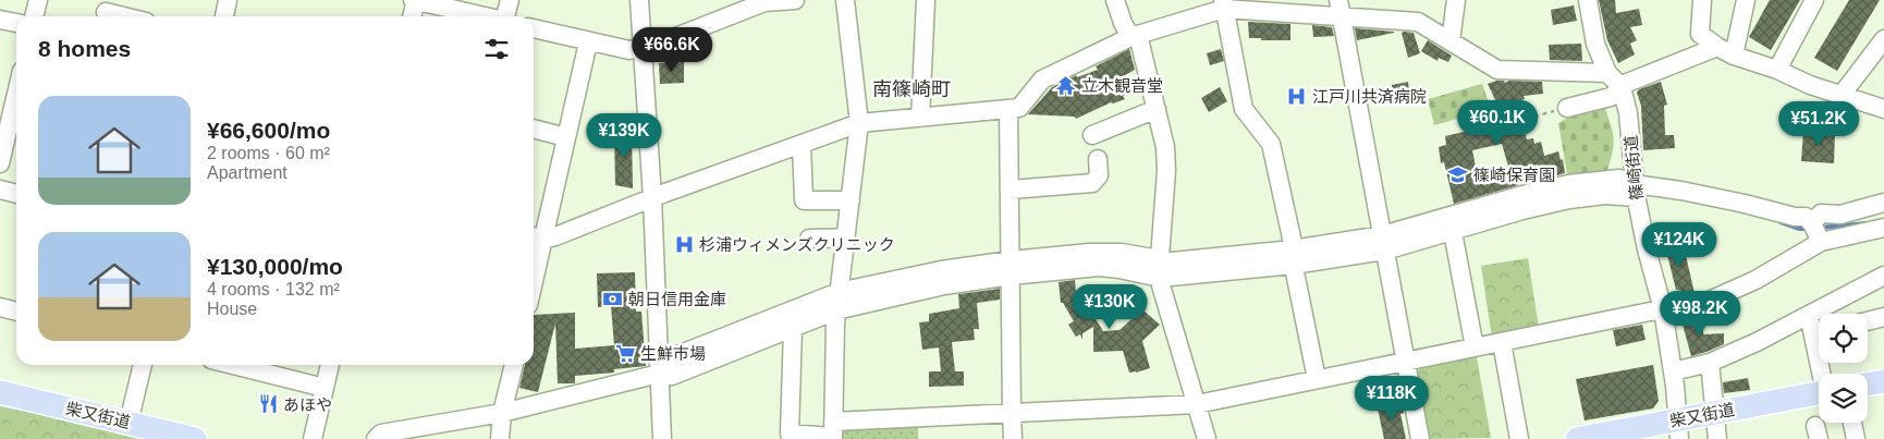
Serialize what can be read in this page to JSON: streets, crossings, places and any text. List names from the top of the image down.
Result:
{
  "streets": {
    "main road": ["柴又街道"],
    "street": ["篠崎街道"]
  },
  "crossings": [
    ["篠崎街道", "柴又街道"]
  ],
  "districts": ["南篠崎町"],
  "places": {
    "temple": ["立木観音堂"],
    "hospital": ["江戸川共済病院", "杉浦ウィメンズクリニック"],
    "school or university": ["篠崎保育園"],
    "bank": ["朝日信用金庫"],
    "supermarket": ["生鮮市場"],
    "restaurant": ["あほや"]
  },
  "page": {
    "heading": "8 homes",
    "price": [
      "¥66.6K",
      "¥60.1K",
      "¥51.2K",
      "¥139K",
      "¥124K",
      "¥130K",
      "¥98.2K",
      "¥118K"
    ],
    "list": [
      {
        "name": "¥66,600/mo",
        "note": "2 rooms · 60 m² · Apartment"
      },
      {
        "name": "¥130,000/mo",
        "note": "4 rooms · 132 m² · House"
      }
    ]
  }
}
